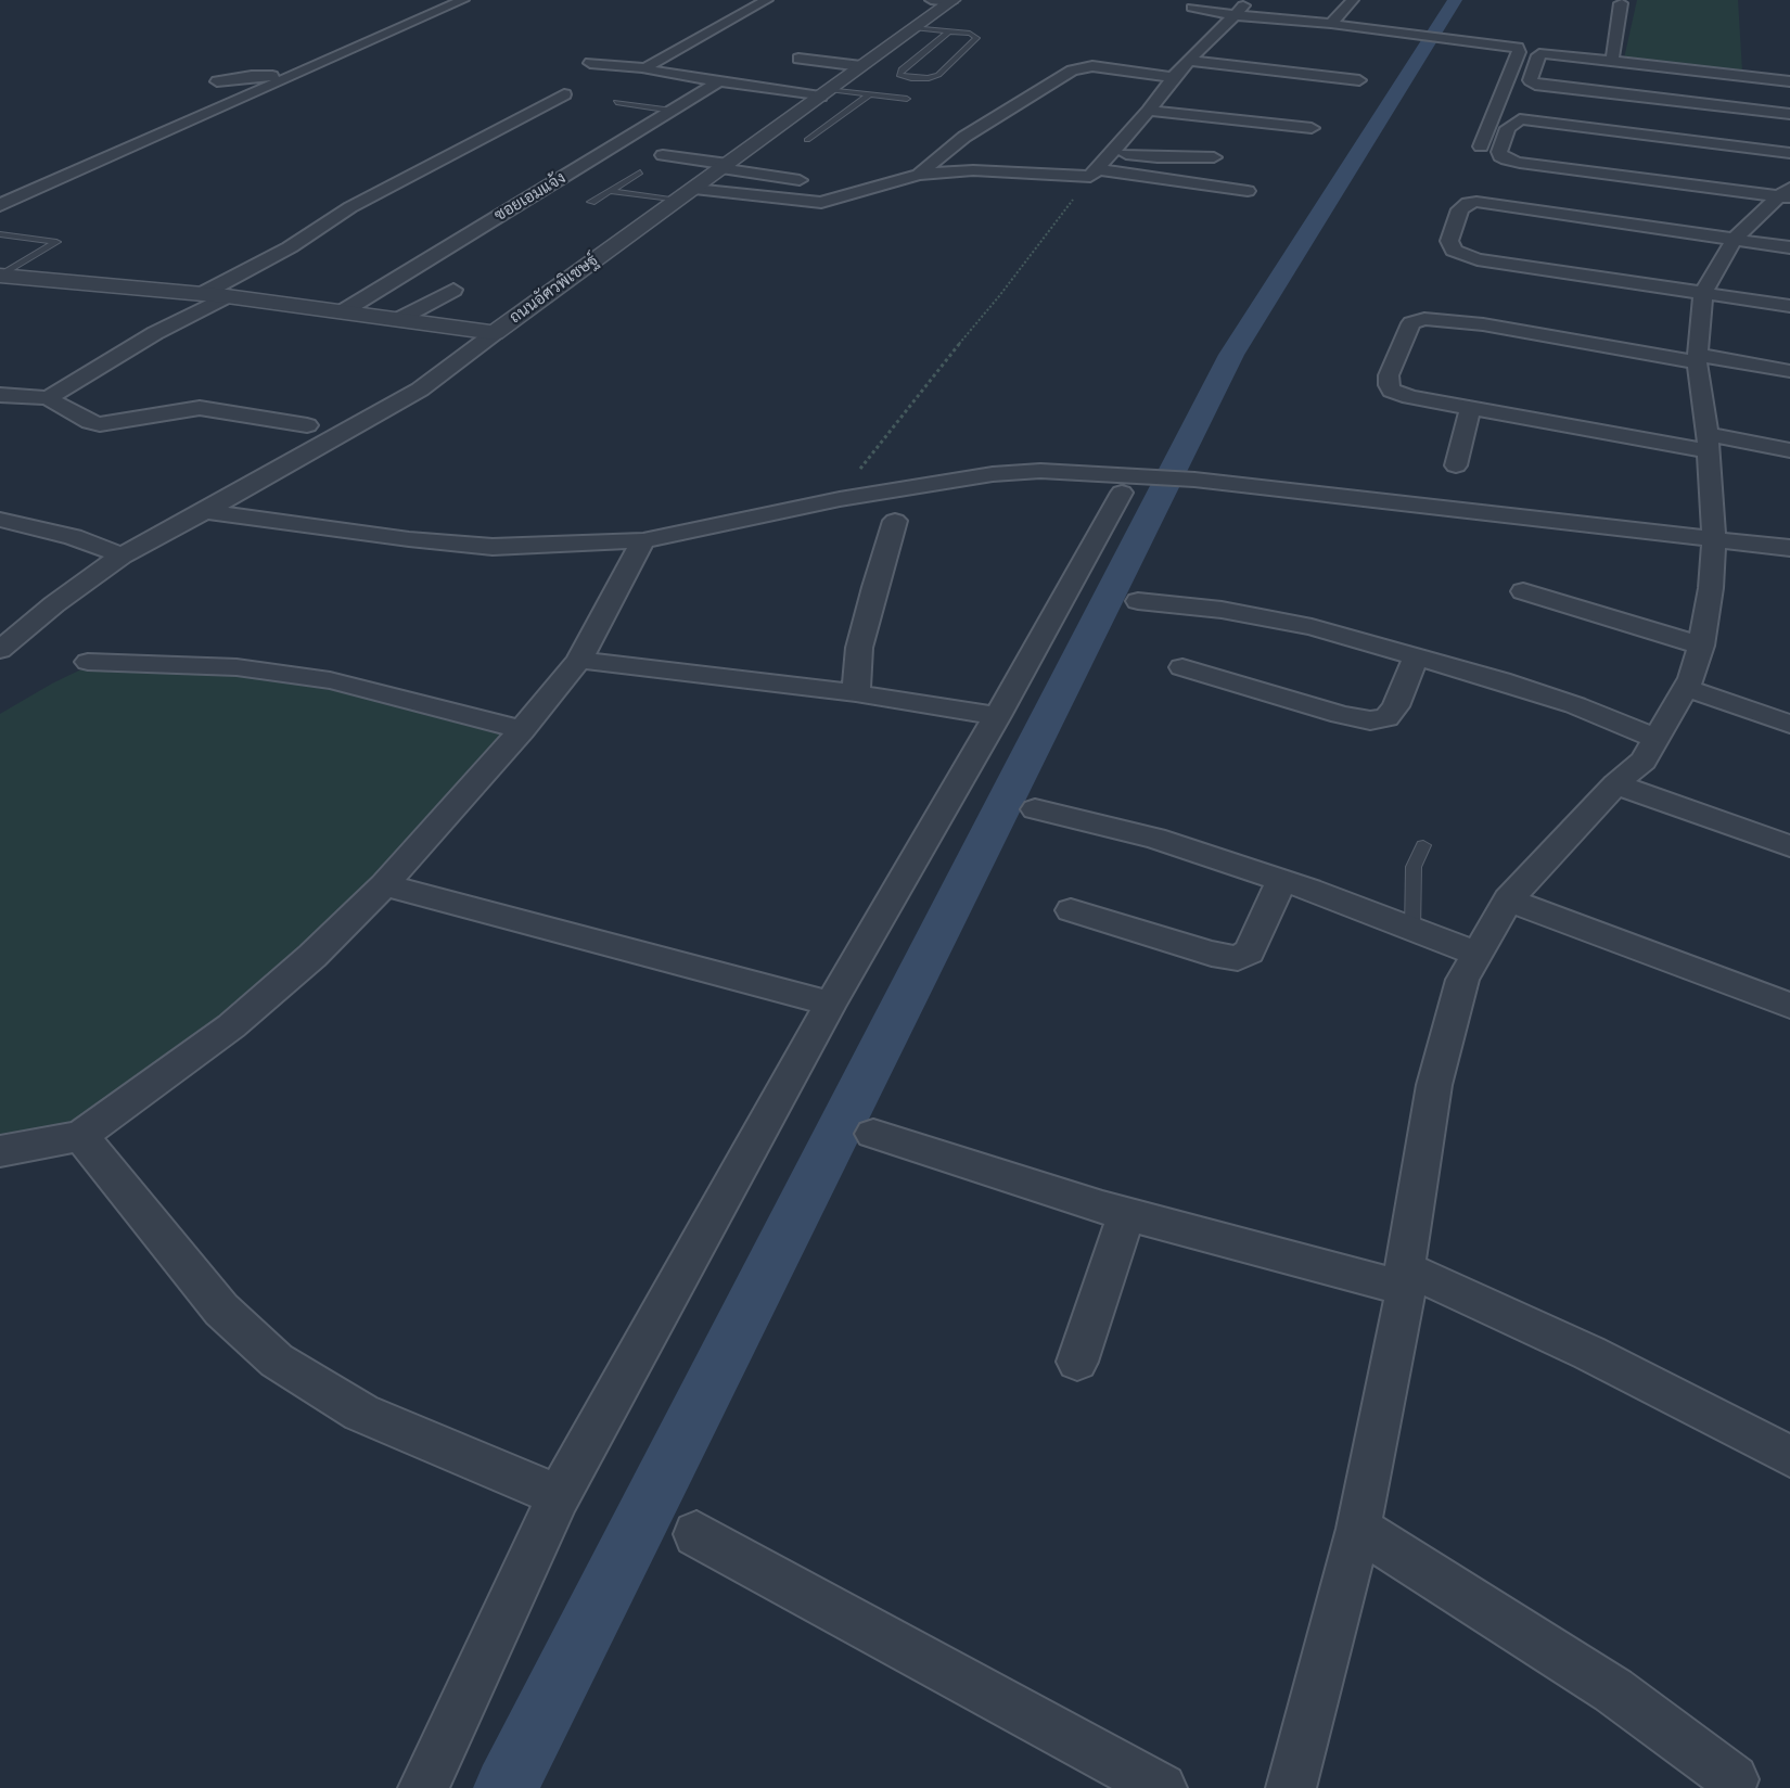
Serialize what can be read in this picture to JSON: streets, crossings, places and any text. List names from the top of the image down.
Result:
{
  "streets": {
    "street": ["ซอยเอมแจ้ง", "ถนนอัศวพิเชษฐ์"]
  },
  "crossings": [
    ["ซอยเอมแจ้ง", "ถนนอัศวพิเชษฐ์"]
  ]
}
